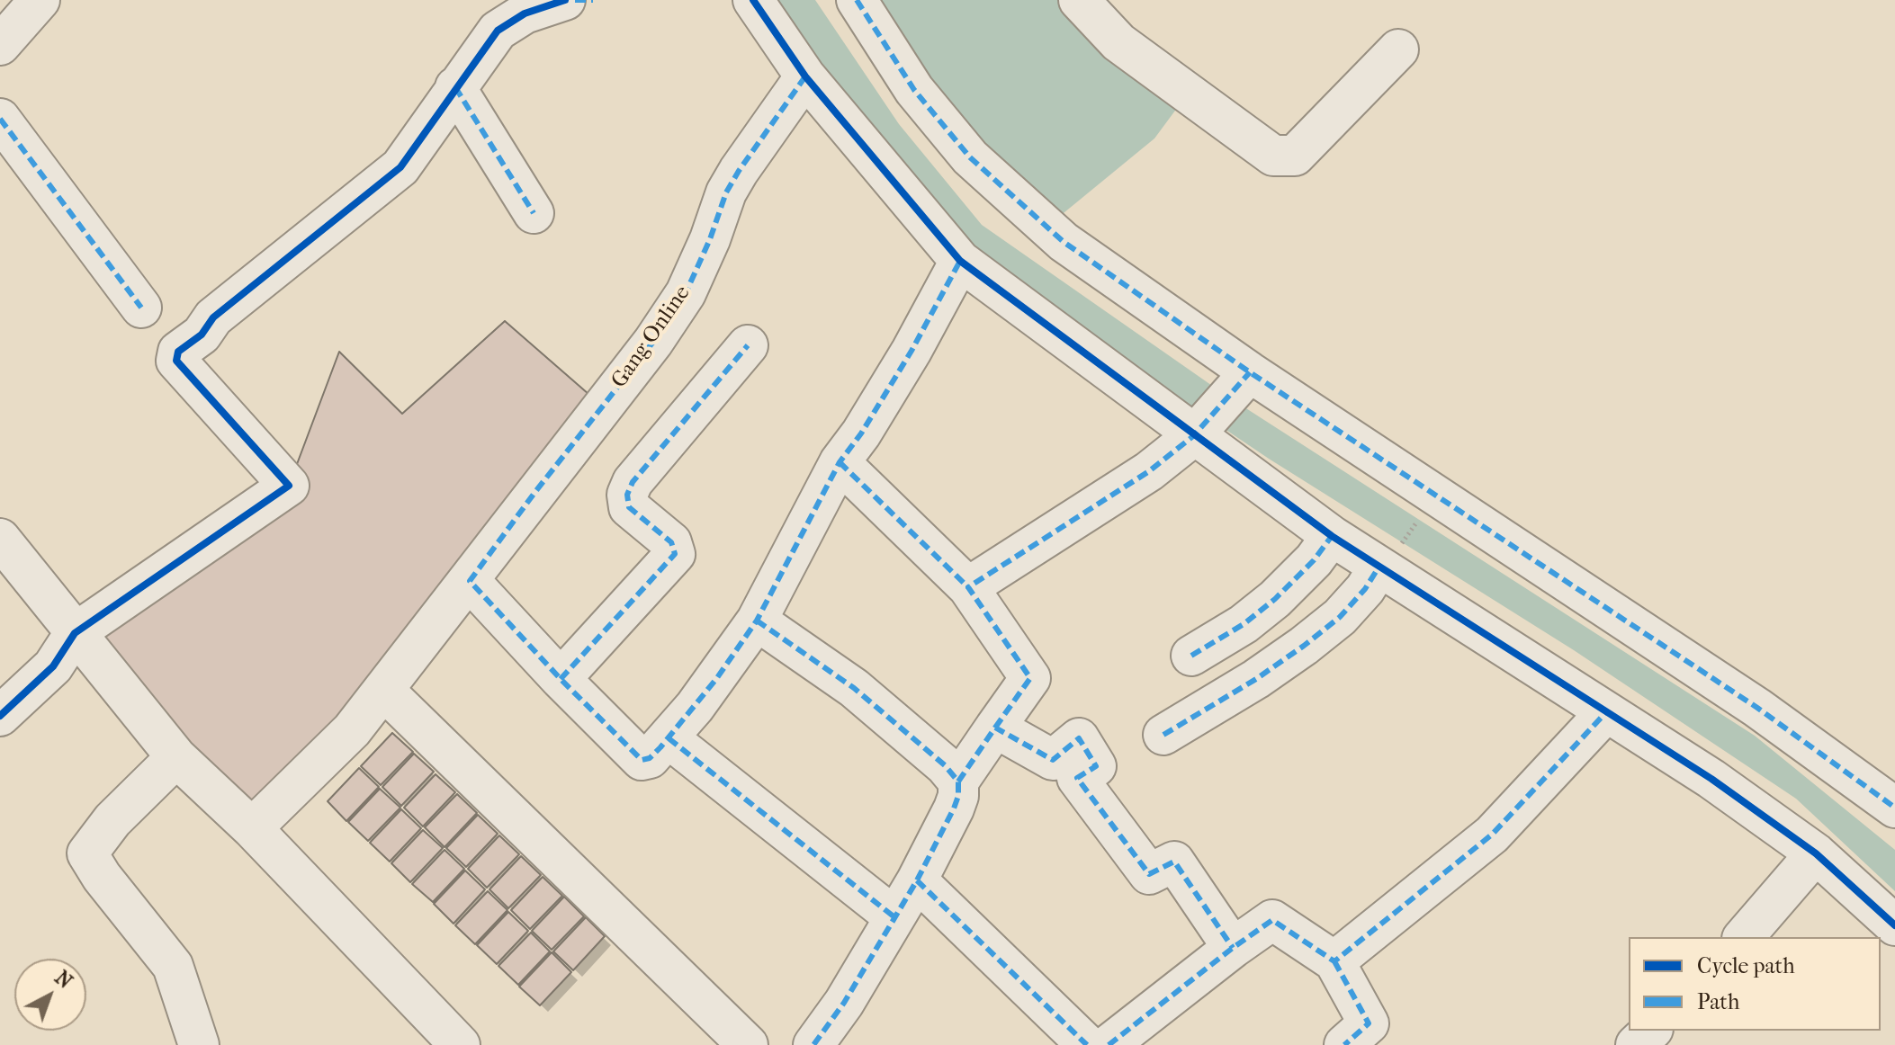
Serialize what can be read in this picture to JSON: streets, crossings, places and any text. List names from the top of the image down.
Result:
{
  "streets": {
    "street": ["Gang Online"]
  },
  "legend": ["Cycle path", "Path"],
  "north": "top right"
}
